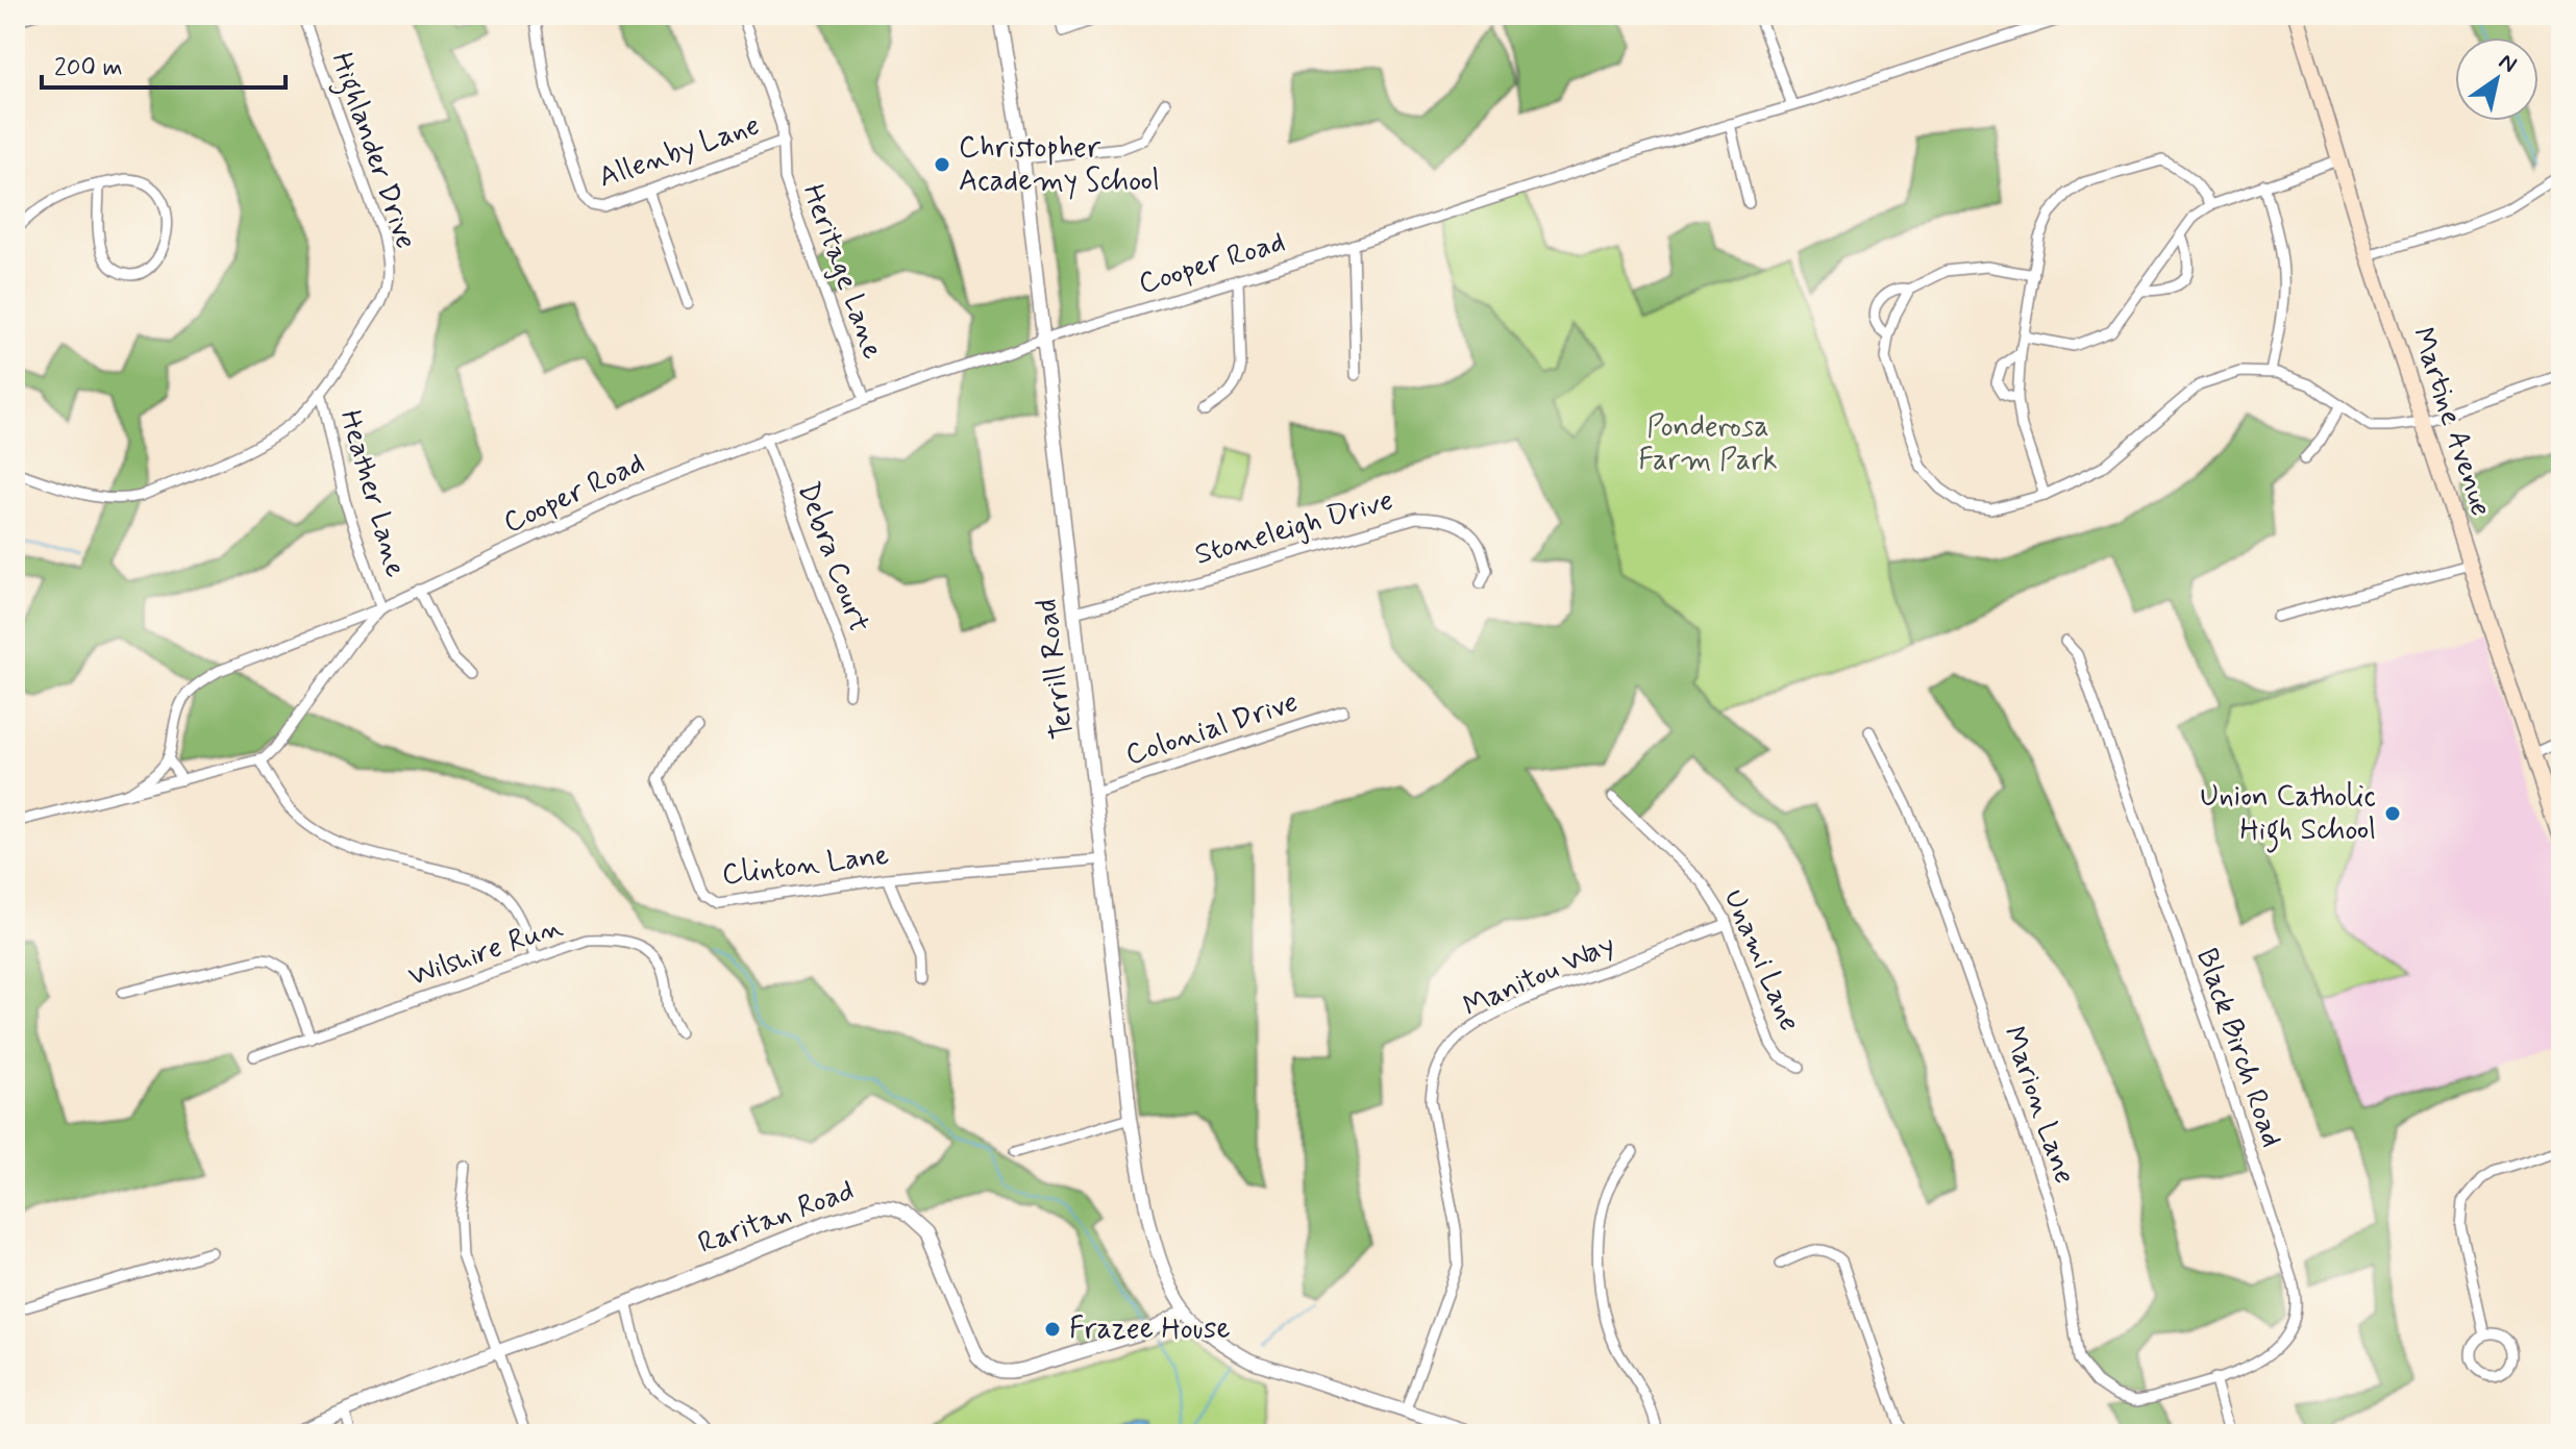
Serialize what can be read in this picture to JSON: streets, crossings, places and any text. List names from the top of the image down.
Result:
{
  "streets": {
    "main road": ["Martine Avenue"],
    "street": [
      "Highlander Drive",
      "Allenby Lane",
      "Cooper Road",
      "Heritage Lane",
      "Heather Lane",
      "Stoneleigh Drive",
      "Debra Court",
      "Terrill Road",
      "Colonial Drive",
      "Clinton Lane",
      "Wilshire Run",
      "Unami Lane",
      "Manitou Way",
      "Black Birch Road",
      "Marion Lane",
      "Raritan Road"
    ]
  },
  "crossings": [
    ["Highlander Drive", "Heather Lane"],
    ["Allenby Lane", "Heritage Lane"],
    ["Cooper Road", "Heritage Lane"],
    ["Cooper Road", "Heather Lane"],
    ["Cooper Road", "Debra Court"],
    ["Cooper Road", "Terrill Road"],
    ["Stoneleigh Drive", "Terrill Road"],
    ["Terrill Road", "Colonial Drive"],
    ["Terrill Road", "Clinton Lane"],
    ["Terrill Road", "Raritan Road"],
    ["Unami Lane", "Manitou Way"],
    ["Black Birch Road", "Marion Lane"]
  ],
  "parks": ["Ponderosa Farm Park"],
  "places": ["Christopher Academy School", "Union Catholic High School", "Frazee House"],
  "scale_bar": "200 m",
  "north": "top right"
}
